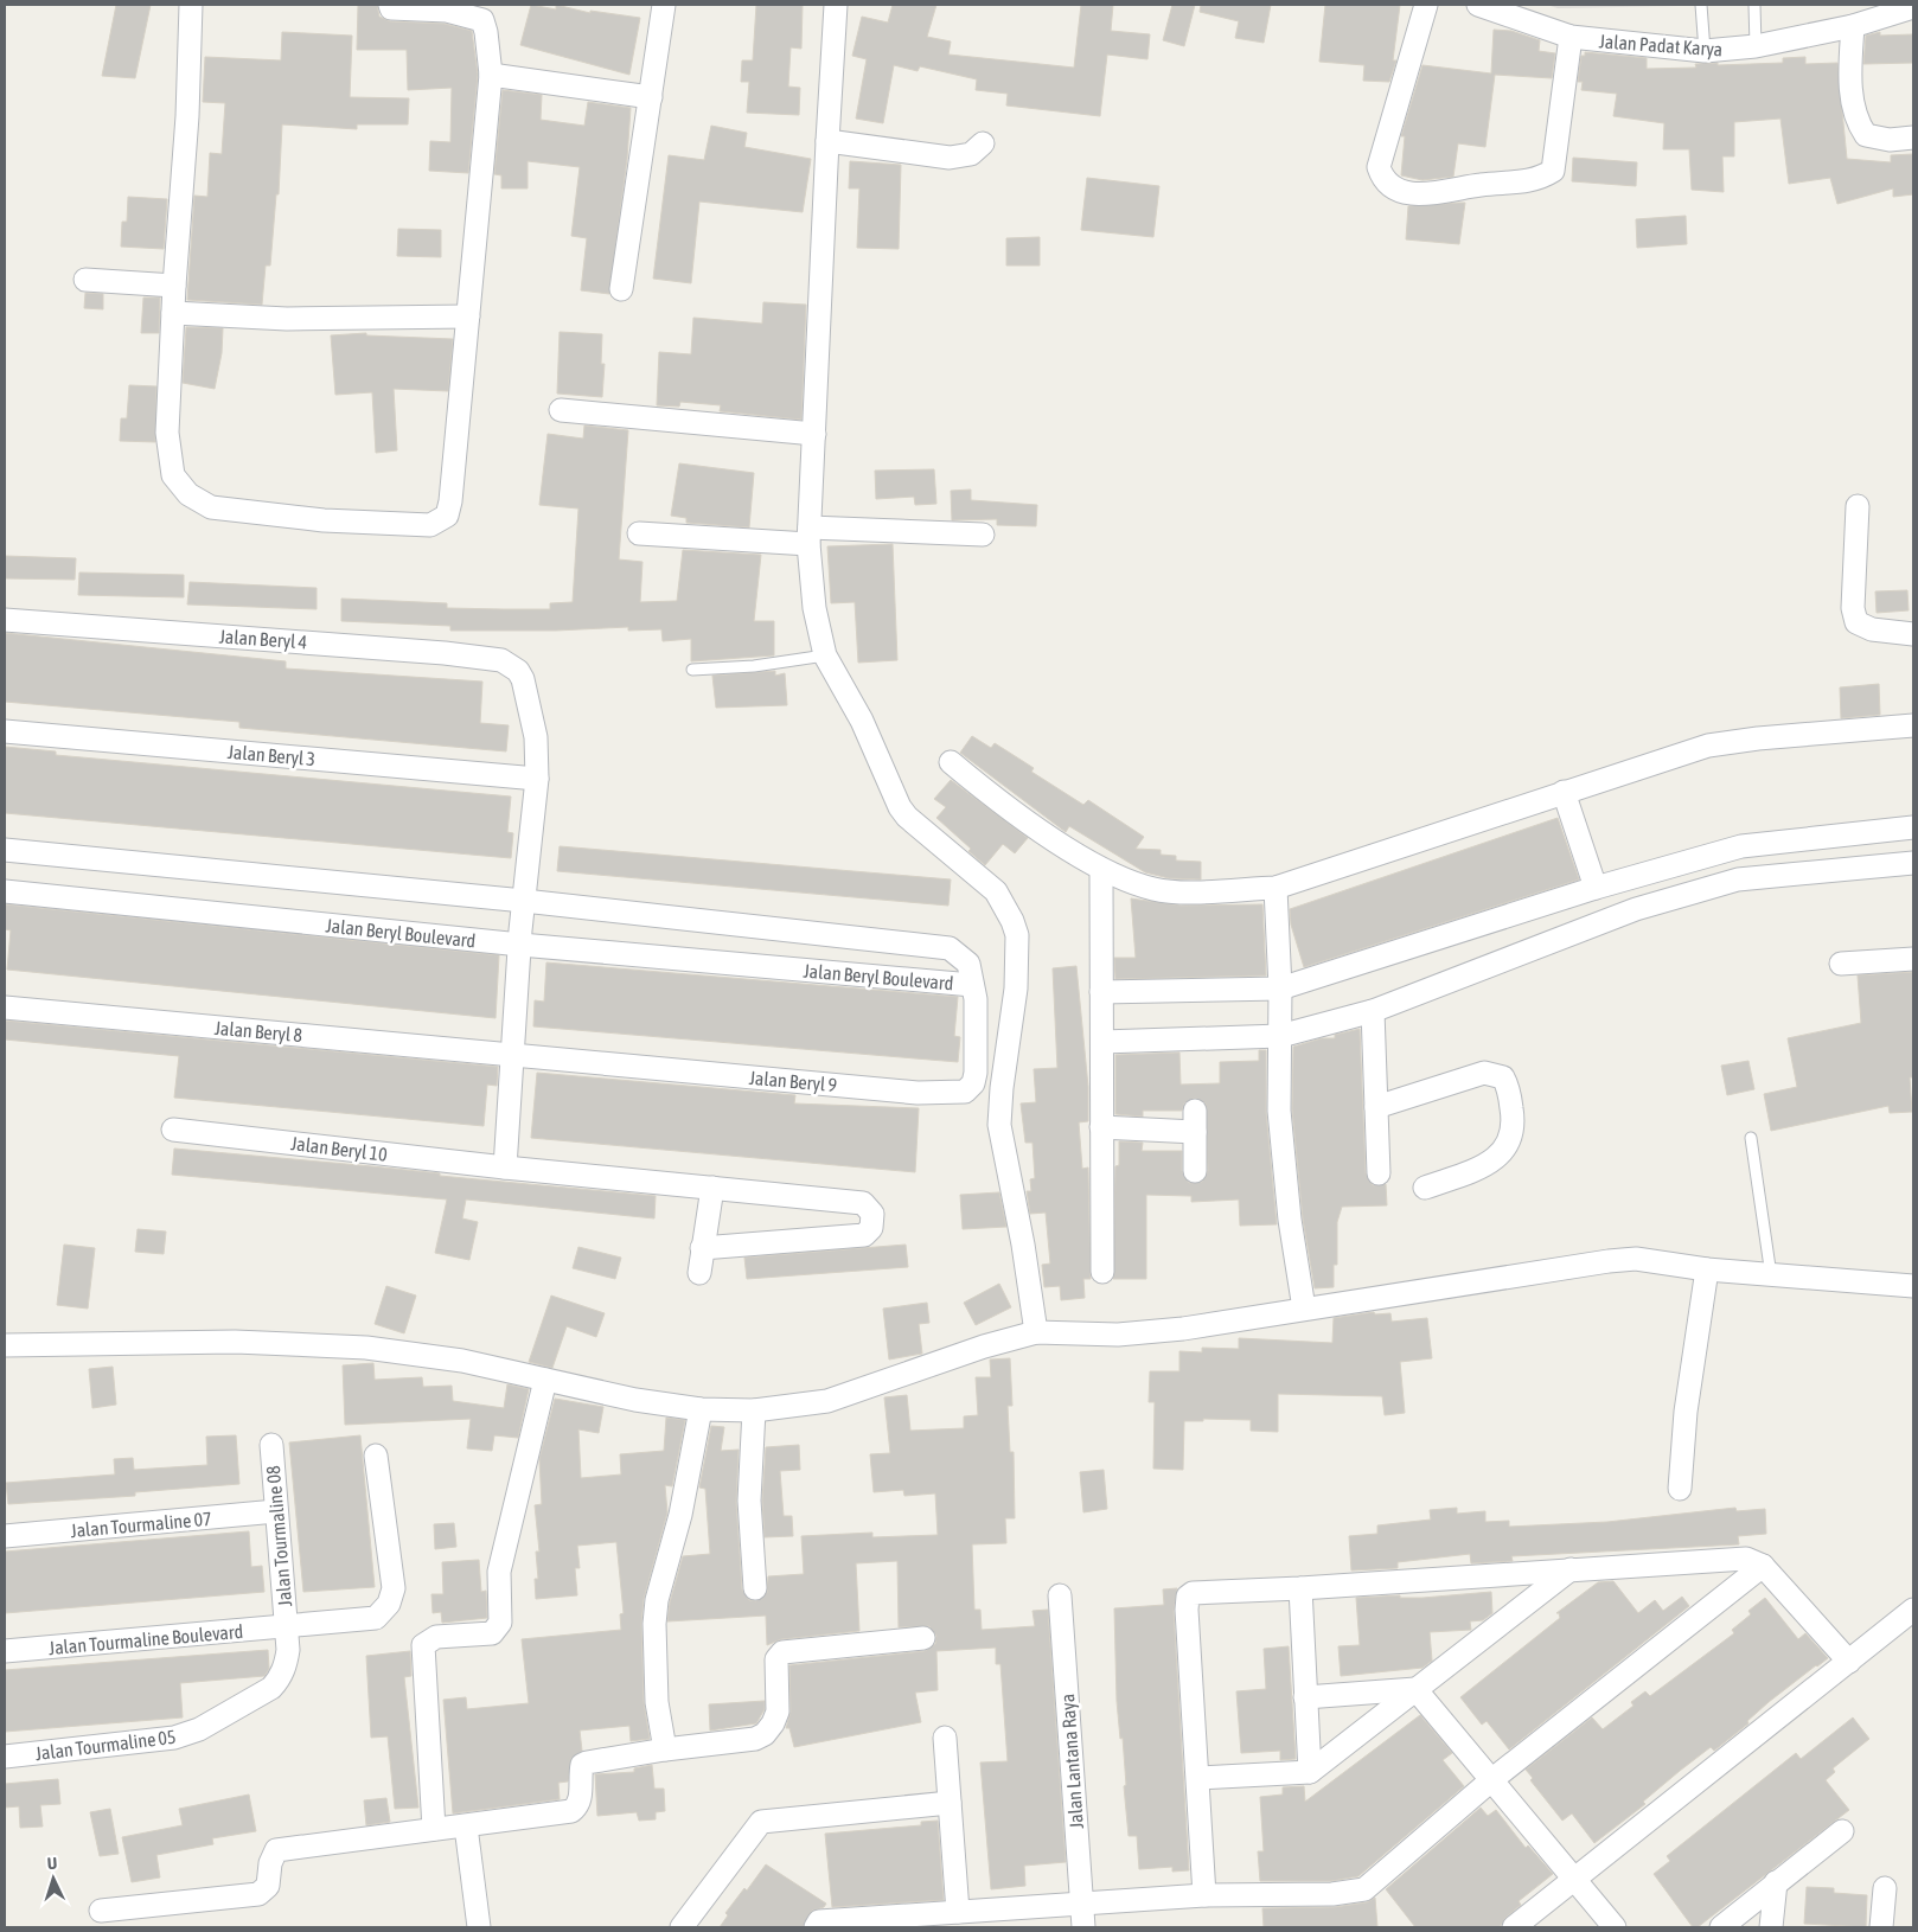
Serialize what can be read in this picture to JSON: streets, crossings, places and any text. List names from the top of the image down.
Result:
{
  "streets": {
    "street": [
      "Jalan Padat Karya",
      "Jalan Beryl 4",
      "Jalan Beryl 3",
      "Jalan Beryl Boulevard",
      "Jalan Beryl 8",
      "Jalan Beryl 9",
      "Jalan Beryl 10",
      "Jalan Tourmaline 07",
      "Jalan Tourmaline 08",
      "Jalan Tourmaline Boulevard",
      "Jalan Tourmaline 05",
      "Jalan Lantana Raya"
    ]
  },
  "crossings": [
    ["Jalan Beryl 4", "Jalan Beryl 3"],
    ["Jalan Beryl Boulevard", "Jalan Beryl 9"],
    ["Jalan Beryl 8", "Jalan Beryl 9"],
    ["Jalan Tourmaline 07", "Jalan Tourmaline 08"],
    ["Jalan Tourmaline 08", "Jalan Tourmaline Boulevard"],
    ["Jalan Tourmaline 08", "Jalan Tourmaline 05"],
    ["Jalan Tourmaline Boulevard", "Jalan Tourmaline 05"]
  ],
  "north": "top"
}
